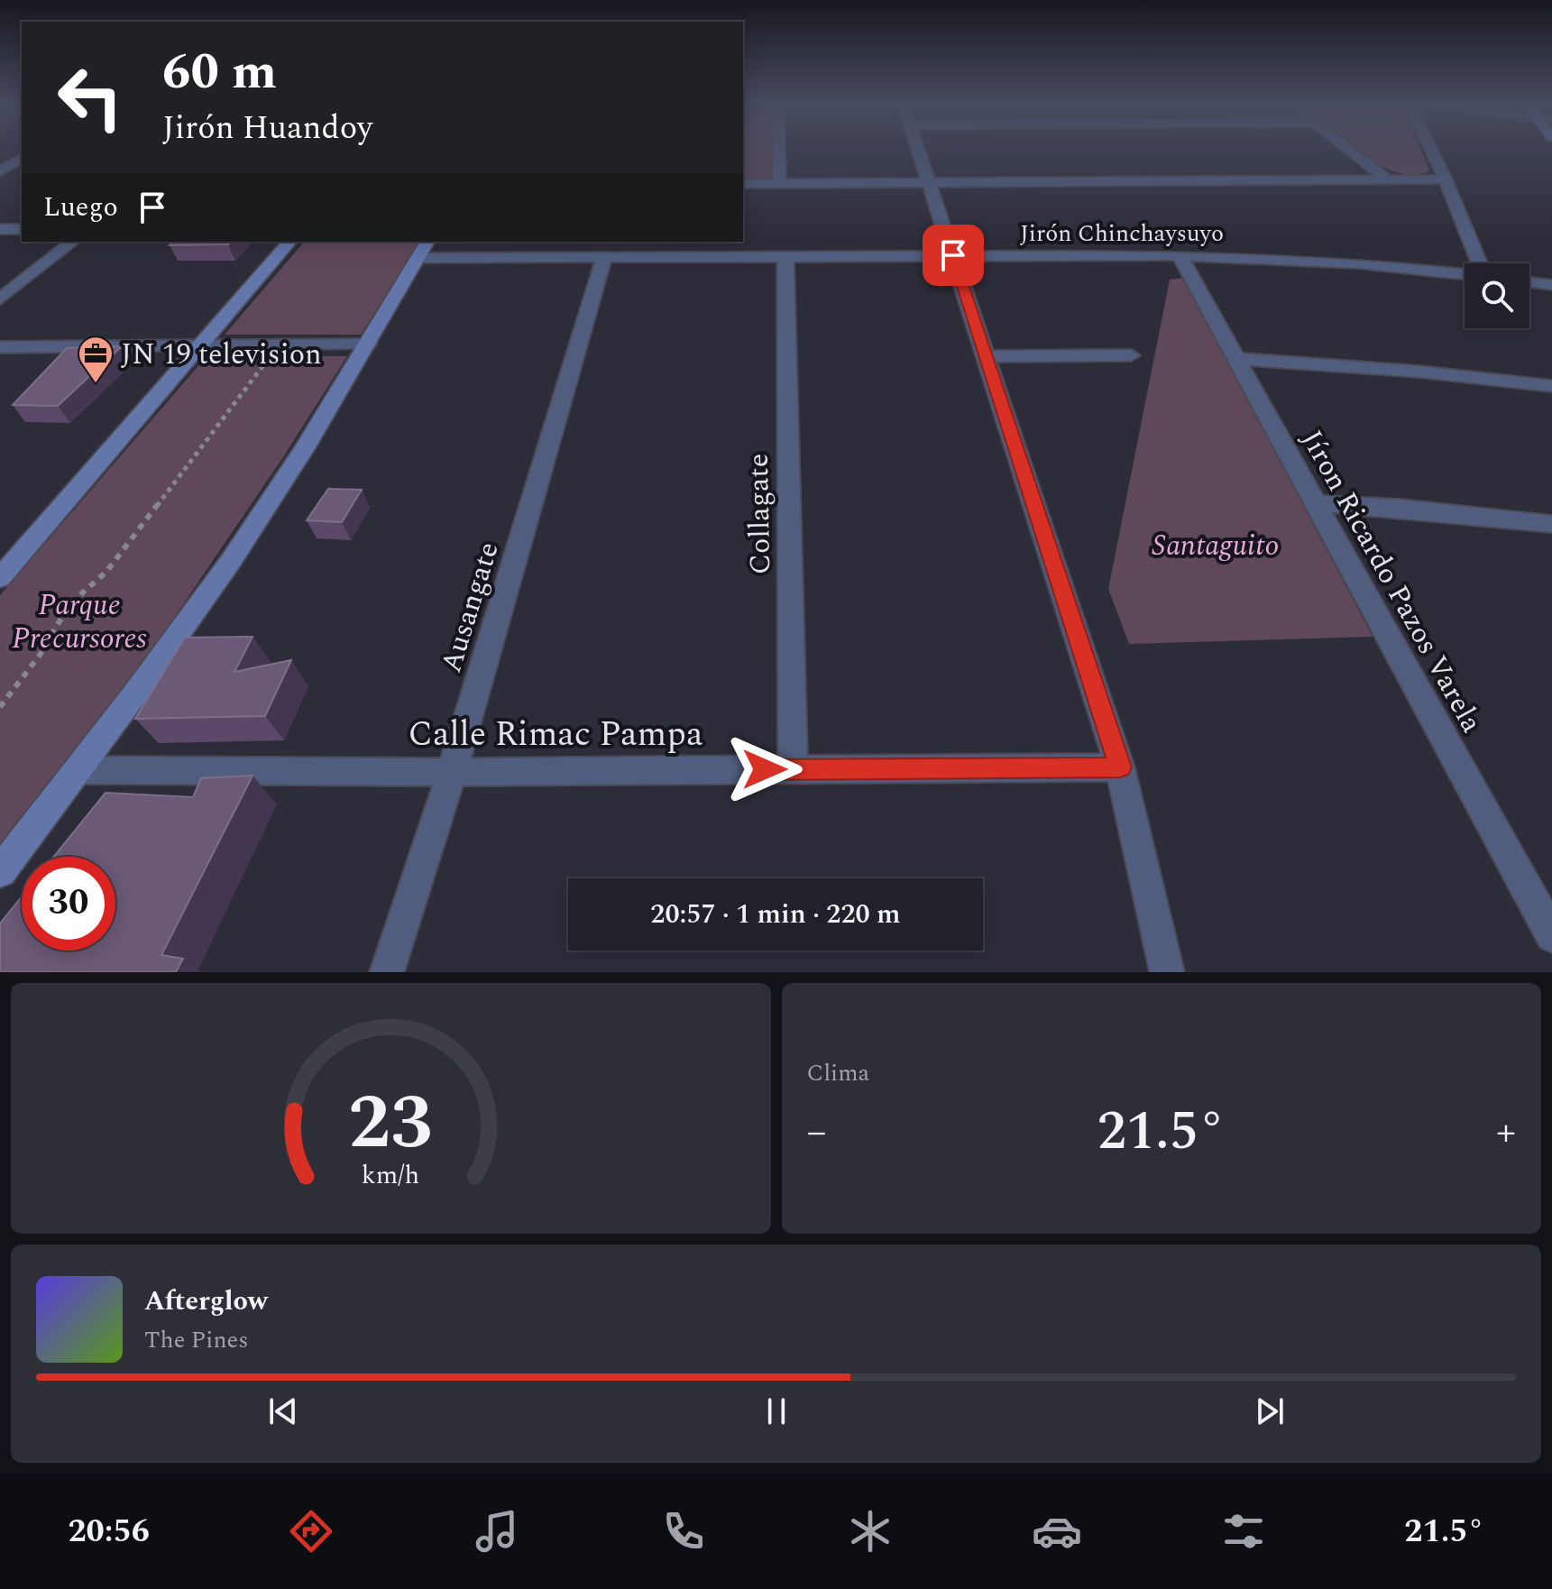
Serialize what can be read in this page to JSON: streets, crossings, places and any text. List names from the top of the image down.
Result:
{
  "streets": {
    "street": [
      "Jirón Chinchaysuyo",
      "Collagate",
      "Jíron Ricardo Pazos Varela",
      "Ausangate",
      "Calle Rimac Pampa"
    ]
  },
  "crossings": [
    ["Jirón Chinchaysuyo", "Collagate"],
    ["Jirón Chinchaysuyo", "Jíron Ricardo Pazos Varela"],
    ["Jirón Chinchaysuyo", "Ausangate"],
    ["Collagate", "Calle Rimac Pampa"],
    ["Ausangate", "Calle Rimac Pampa"]
  ],
  "parks": ["Santaguito", "Parque Precursores"],
  "places": {
    "office": ["JN 19 television"]
  },
  "page": {
    "turn": ["60 m", "Jirón Huandoy"],
    "then": "Luego",
    "limit": "30",
    "trip": "20:57 · 1 min · 220 m",
    "tile": "Clima",
    "heat": ["−", "21.5°", "+"],
    "song": ["Afterglow", "The Pines"],
    "tabs": ["20:56", "21.5°"],
    "gauge": ["23", "km/h"]
  }
}
